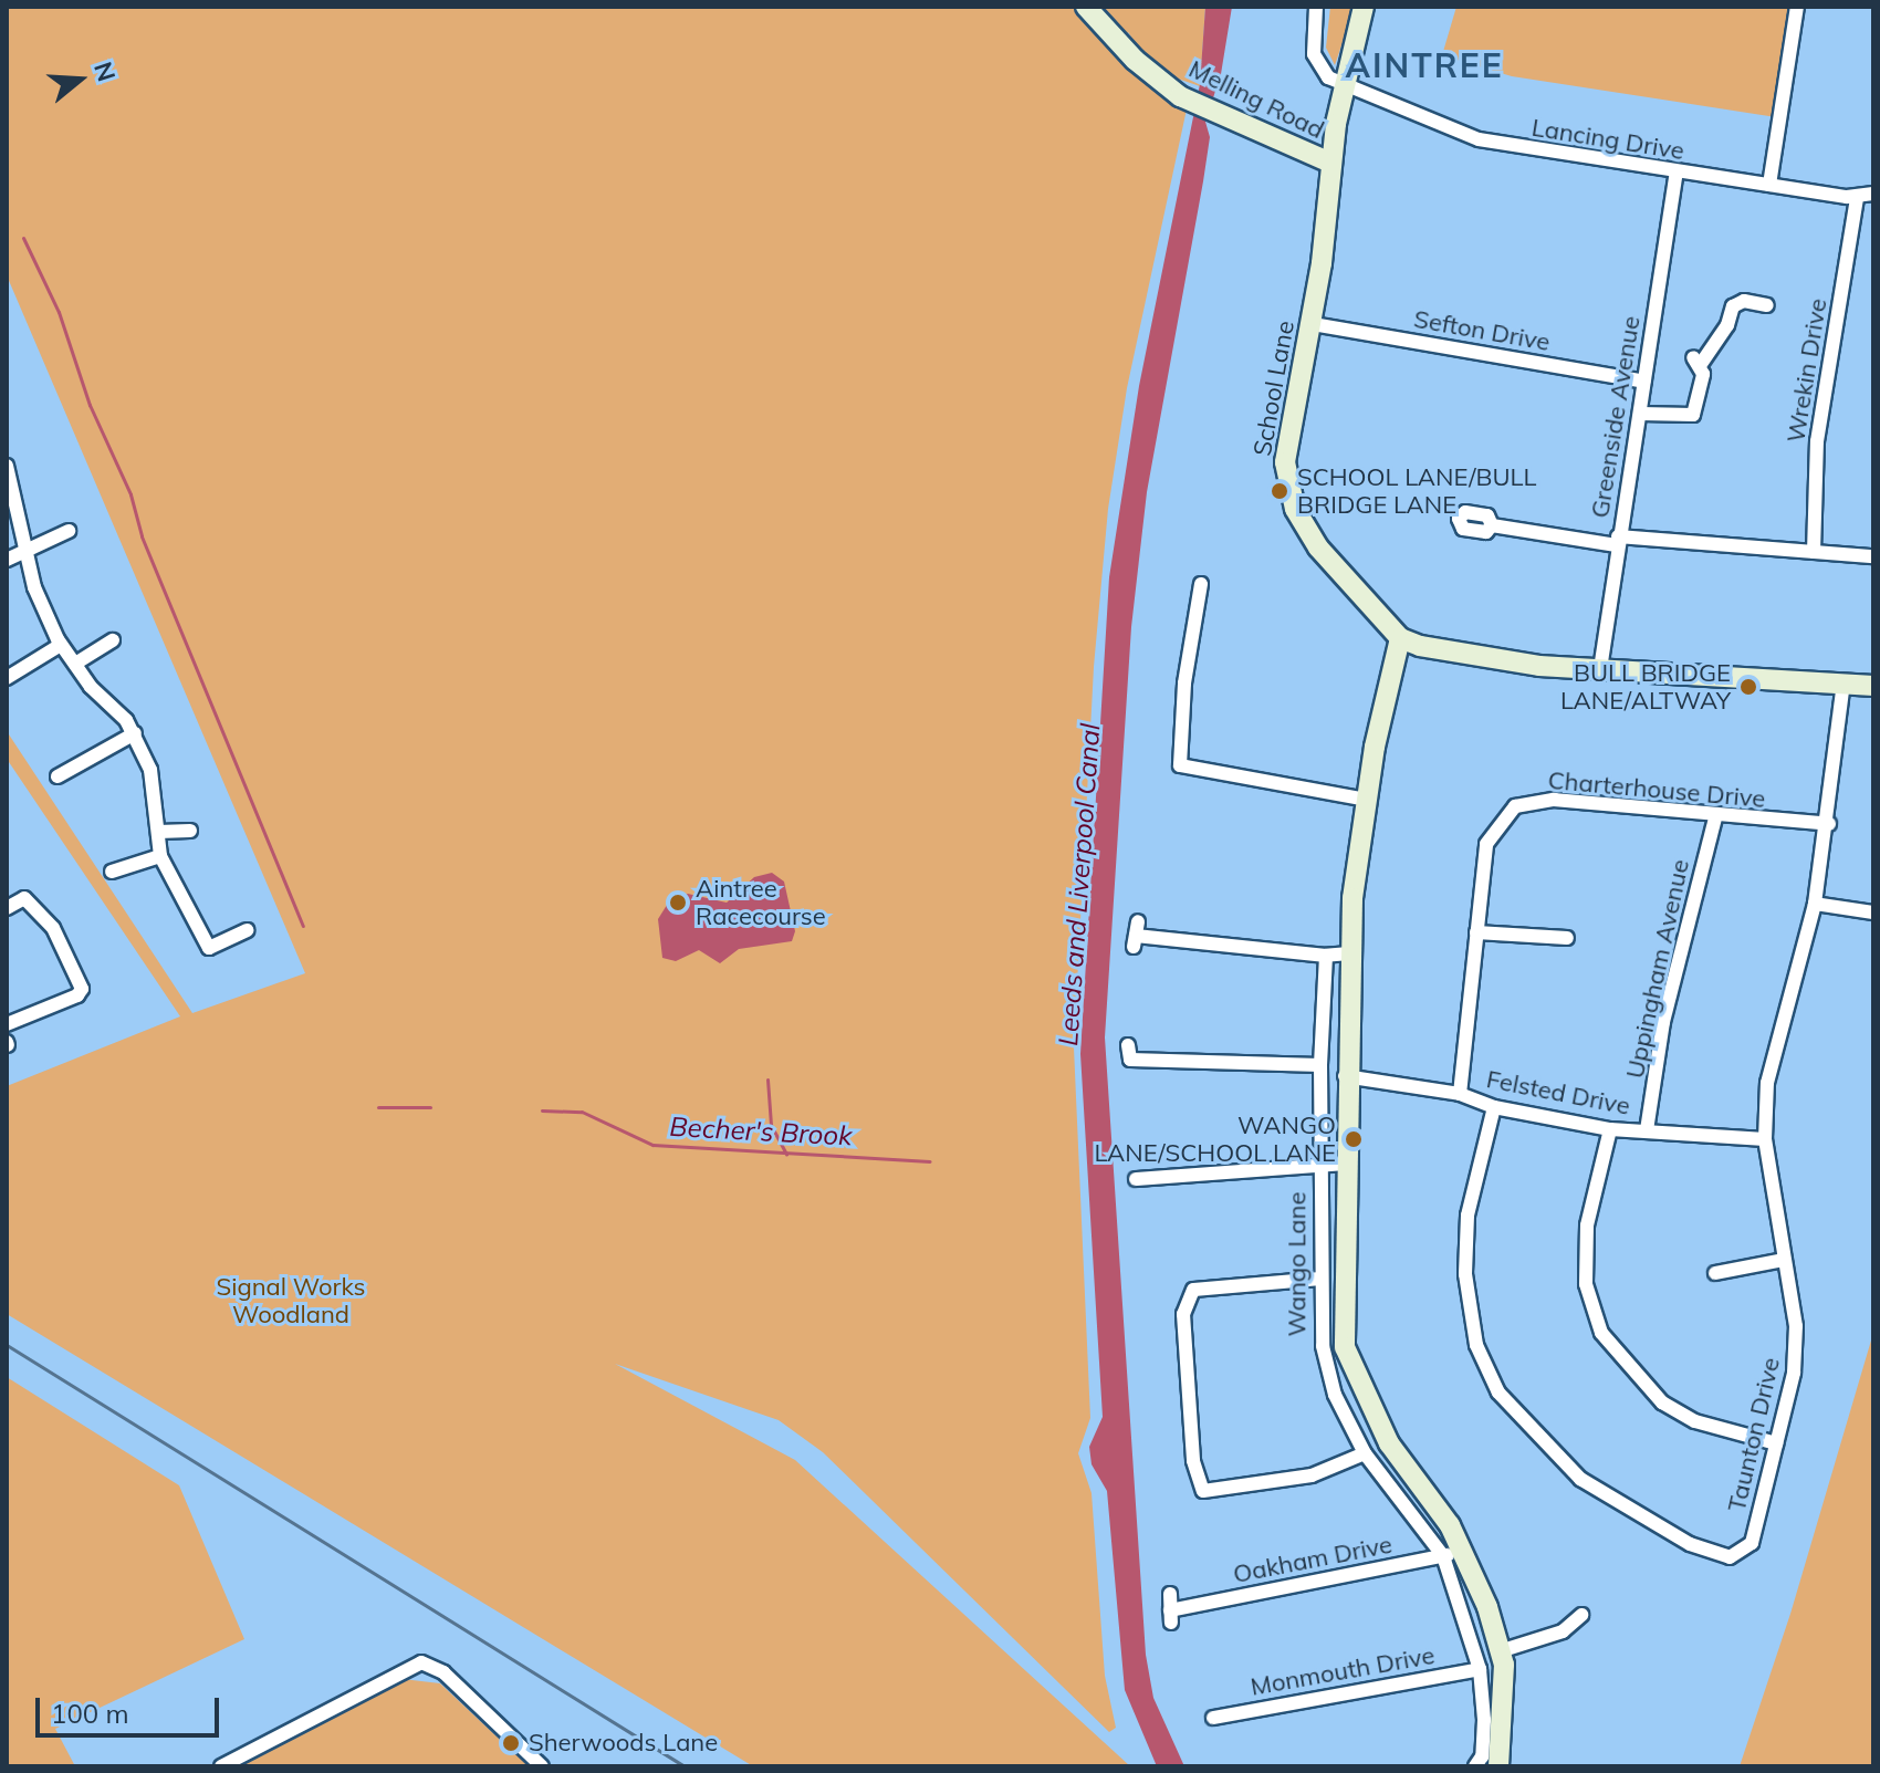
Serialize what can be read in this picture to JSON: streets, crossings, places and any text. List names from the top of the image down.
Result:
{
  "streets": {
    "main road": ["Melling Road", "School Lane", "Wango Lane"],
    "street": [
      "Lancing Drive",
      "Sefton Drive",
      "Wrekin Drive",
      "Greenside Avenue",
      "Charterhouse Drive",
      "Uppingham Avenue",
      "Felsted Drive",
      "Taunton Drive",
      "Oakham Drive",
      "Monmouth Drive"
    ]
  },
  "crossings": [
    ["Melling Road", "School Lane"],
    ["Lancing Drive", "Wrekin Drive"],
    ["Lancing Drive", "School Lane"],
    ["Lancing Drive", "Greenside Avenue"],
    ["Sefton Drive", "School Lane"],
    ["Sefton Drive", "Greenside Avenue"],
    ["School Lane", "Wango Lane"],
    ["Charterhouse Drive", "Uppingham Avenue"],
    ["Charterhouse Drive", "Felsted Drive"],
    ["Charterhouse Drive", "Taunton Drive"],
    ["Uppingham Avenue", "Felsted Drive"],
    ["Felsted Drive", "Wango Lane"],
    ["Felsted Drive", "Taunton Drive"],
    ["Wango Lane", "Oakham Drive"],
    ["Wango Lane", "Monmouth Drive"]
  ],
  "districts": ["AINTREE"],
  "water": ["Leeds and Liverpool Canal", "Becher's Brook"],
  "parks": ["Signal Works Woodland"],
  "places": [
    "SCHOOL LANE/BULL BRIDGE LANE",
    "BULL BRIDGE LANE/ALTWAY",
    "Aintree Racecourse",
    "WANGO LANE/SCHOOL LANE",
    "Sherwoods Lane"
  ],
  "scale_bar": "100 m",
  "north": "right"
}
